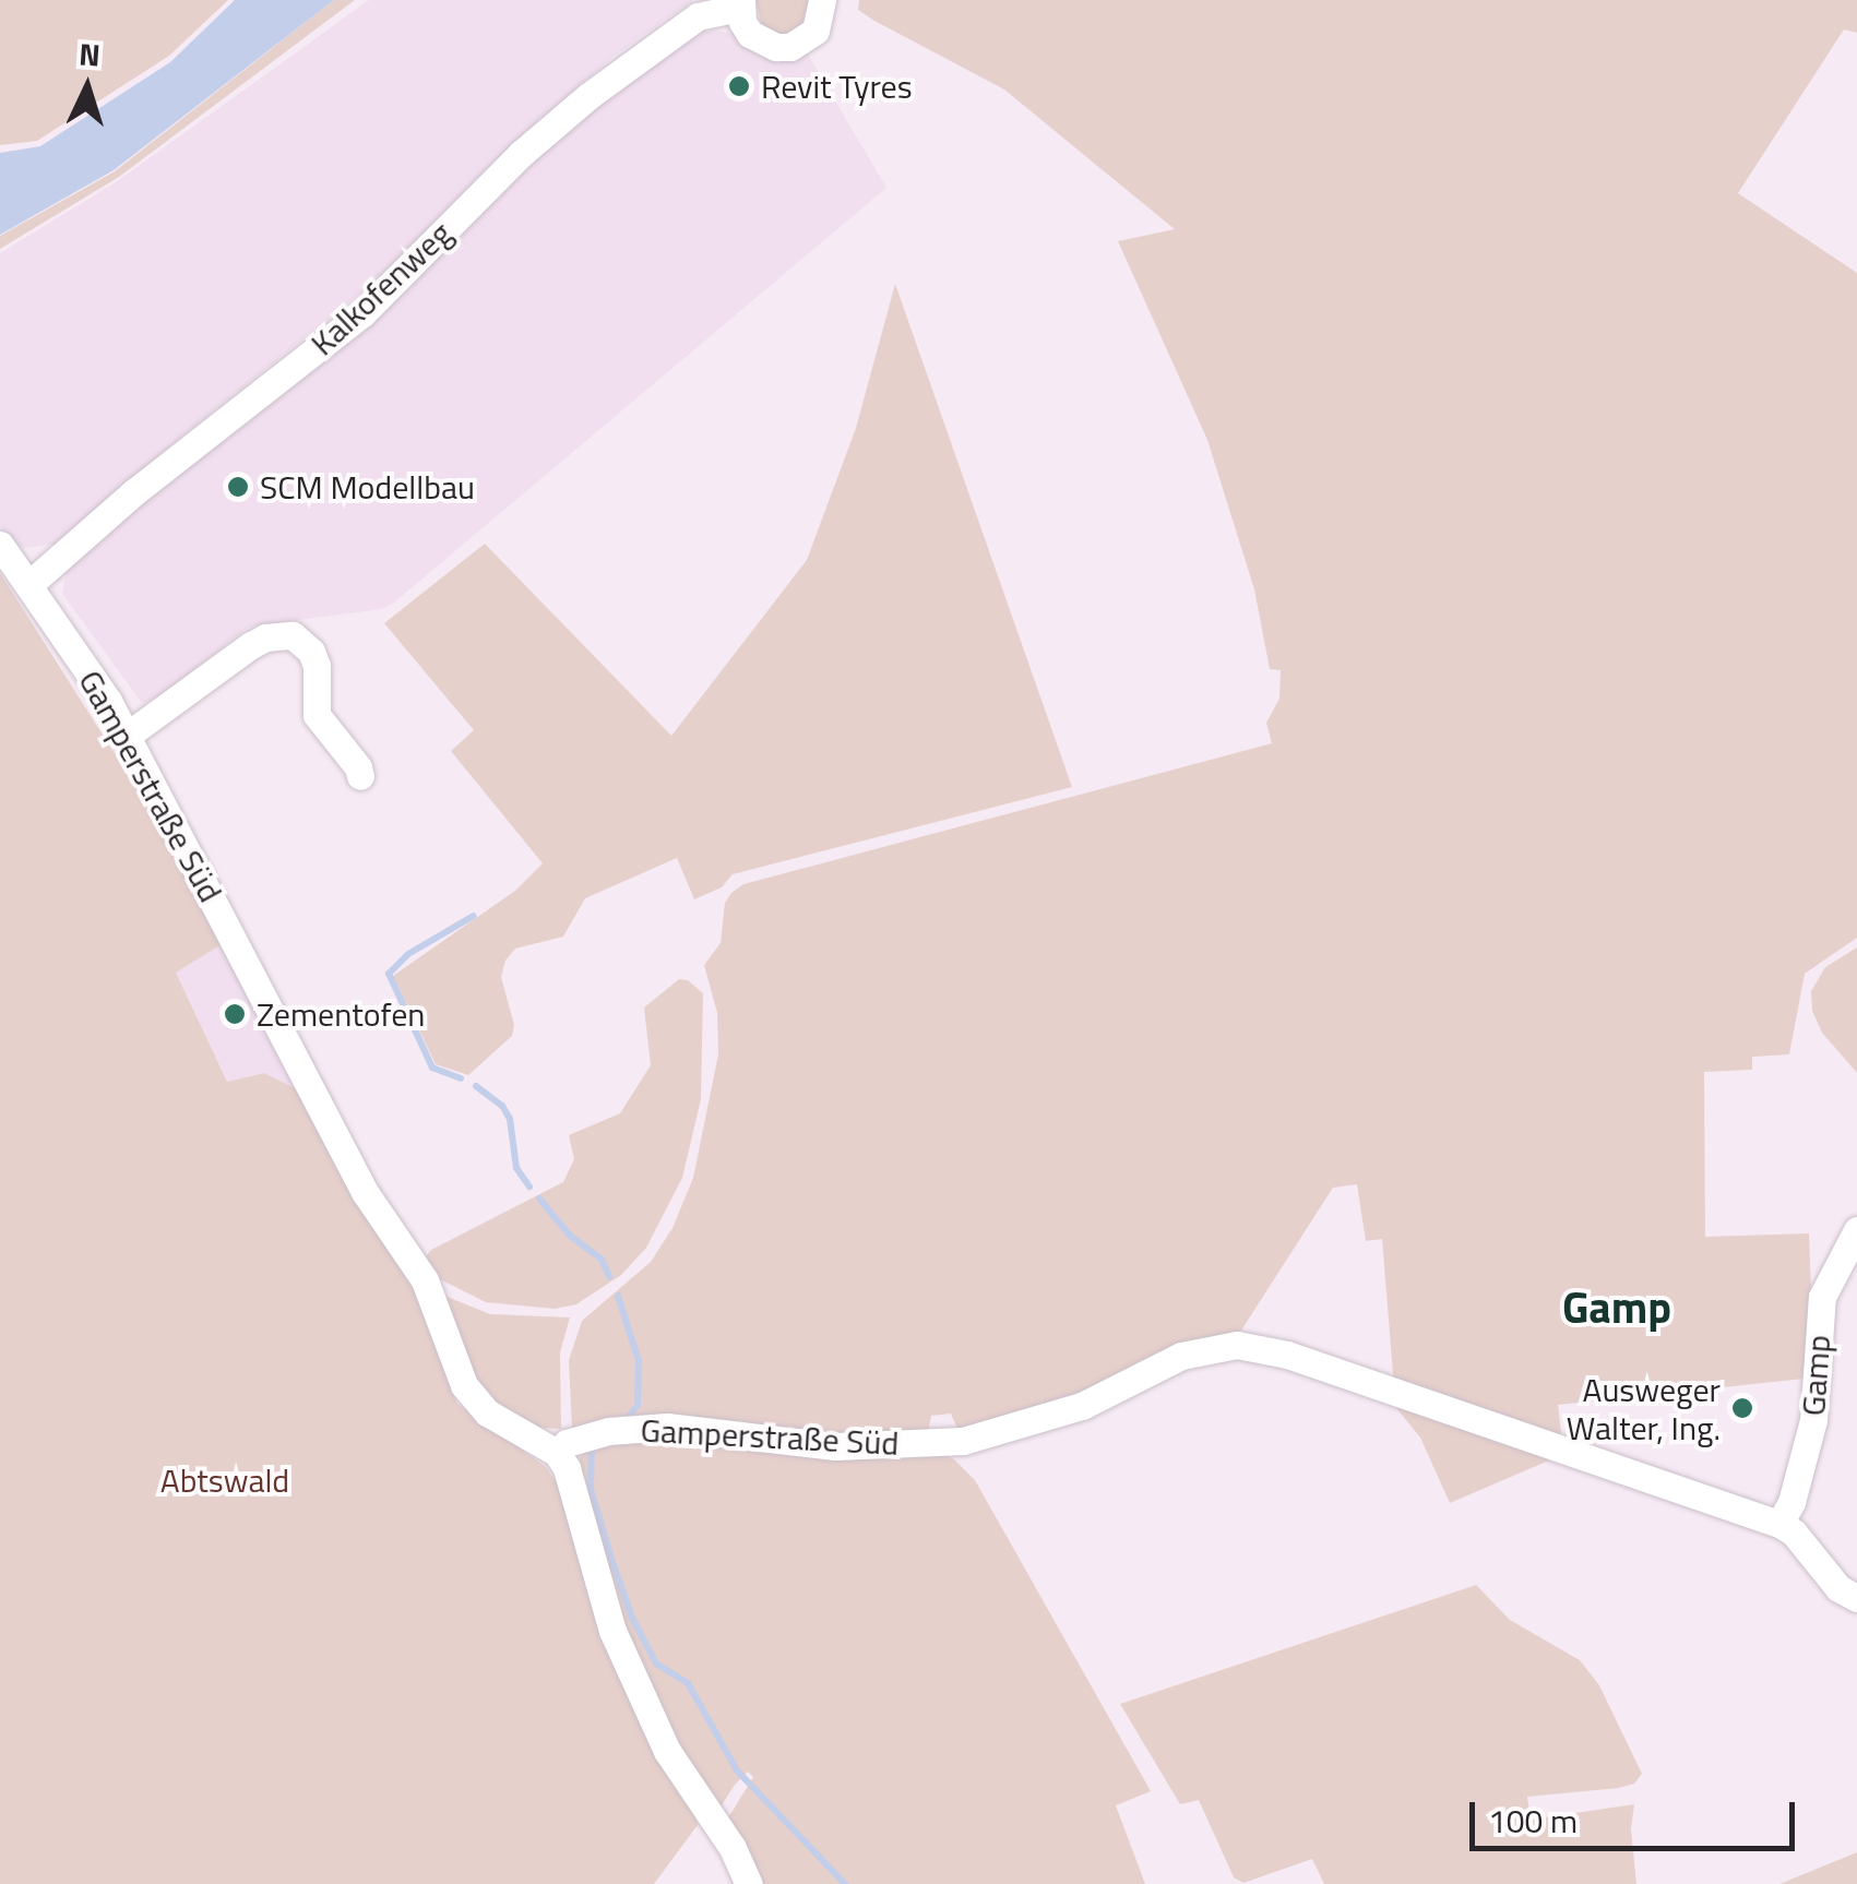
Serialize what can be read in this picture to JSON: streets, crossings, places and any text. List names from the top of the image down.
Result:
{
  "streets": {
    "street": ["Kalkofenweg", "Gamperstraße Süd", "Gamp"]
  },
  "crossings": [
    ["Kalkofenweg", "Gamperstraße Süd"],
    ["Gamperstraße Süd", "Gamp"]
  ],
  "districts": ["Gamp"],
  "parks": ["Abtswald"],
  "places": [
    "Revit Tyres",
    "SCM Modellbau",
    "Zementofen",
    "Ausweger Walter, Ing."
  ],
  "scale_bar": "100 m",
  "north": "top"
}
